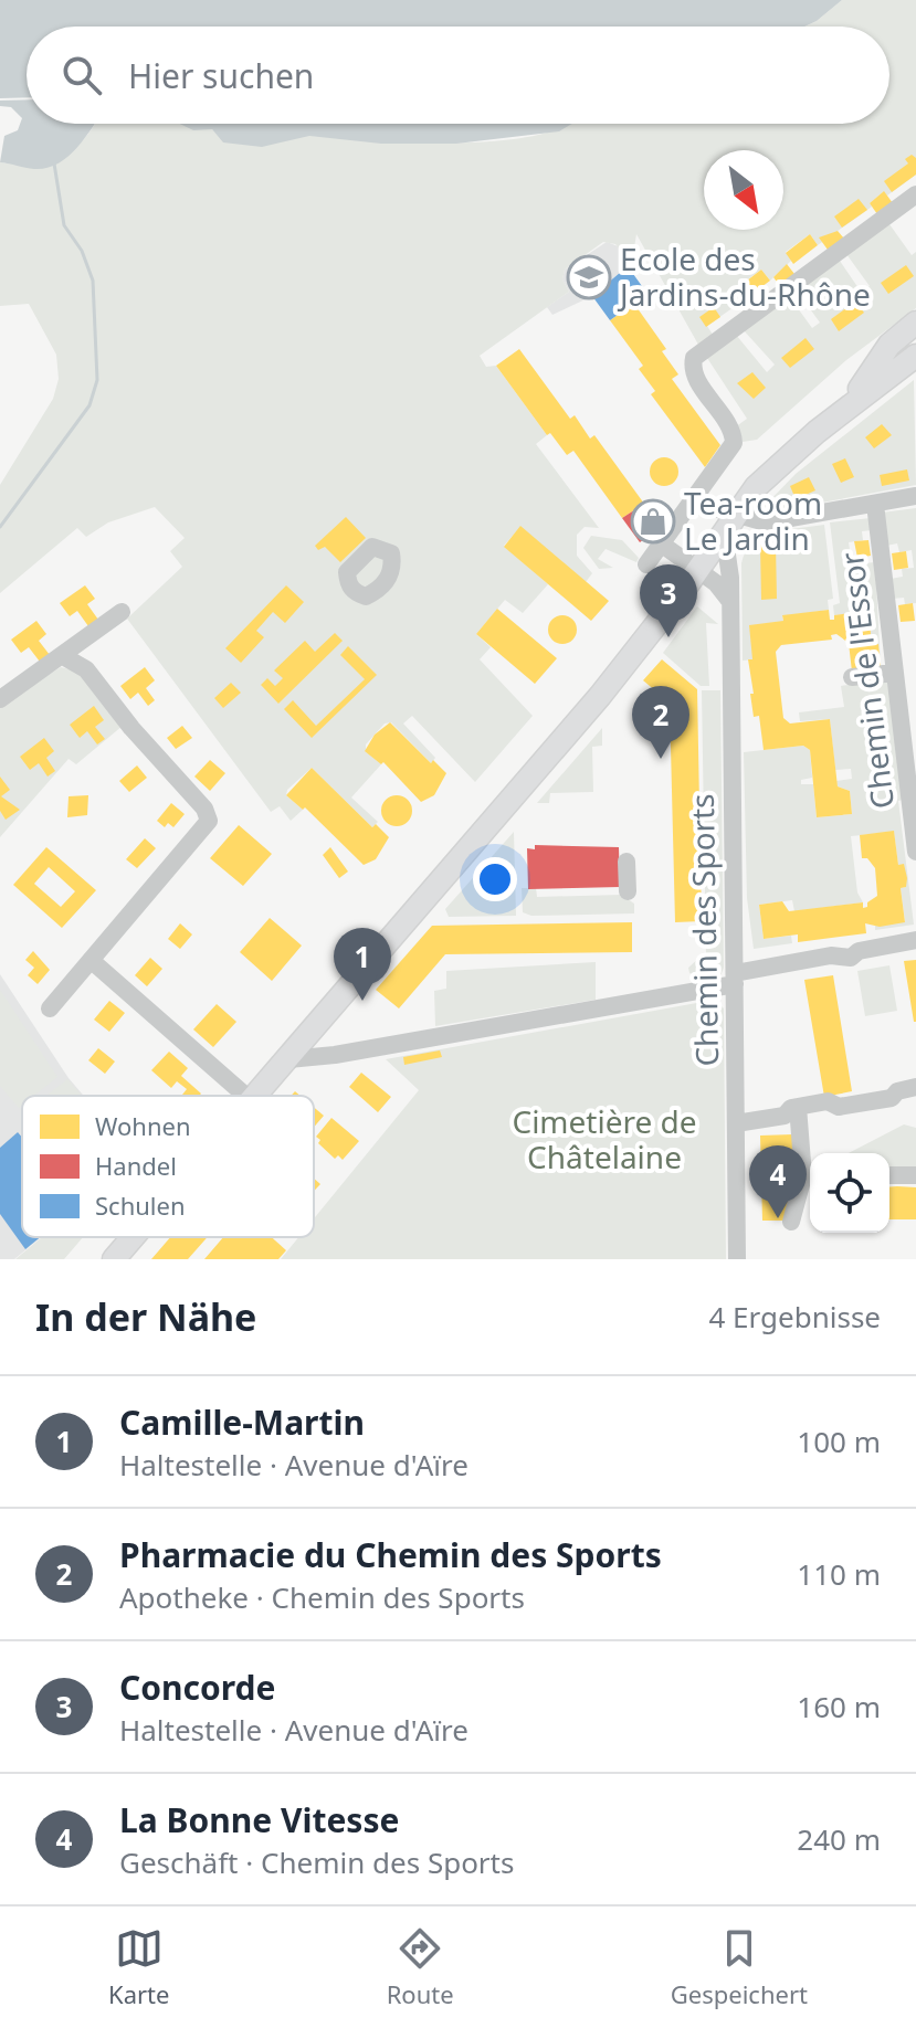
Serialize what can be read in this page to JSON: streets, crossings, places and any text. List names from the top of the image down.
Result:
{
  "streets": {
    "street": ["Chemin de l'Essor", "Chemin des Sports"]
  },
  "parks": ["Cimetière de Châtelaine"],
  "places": {
    "school or university": ["Ecole des Jardins-du-Rhône"],
    "shop": ["Tea-room Le Jardin"]
  },
  "legend": ["Wohnen", "Handel", "Schulen"],
  "north": "bottom right",
  "page": {
    "search": "Hier suchen",
    "pins": [
      "3",
      "2",
      "1",
      "4"
    ],
    "heading": ["In der Nähe", "4 Ergebnisse"],
    "list": [
      {
        "mark": "1",
        "name": "Camille-Martin",
        "note": "Haltestelle · Avenue d'Aïre",
        "value": "100 m"
      },
      {
        "mark": "2",
        "name": "Pharmacie du Chemin des Sports",
        "note": "Apotheke · Chemin des Sports",
        "value": "110 m"
      },
      {
        "mark": "3",
        "name": "Concorde",
        "note": "Haltestelle · Avenue d'Aïre",
        "value": "160 m"
      },
      {
        "mark": "4",
        "name": "La Bonne Vitesse",
        "note": "Geschäft · Chemin des Sports",
        "value": "240 m"
      }
    ],
    "nav": ["Karte", "Route", "Gespeichert"]
  }
}
